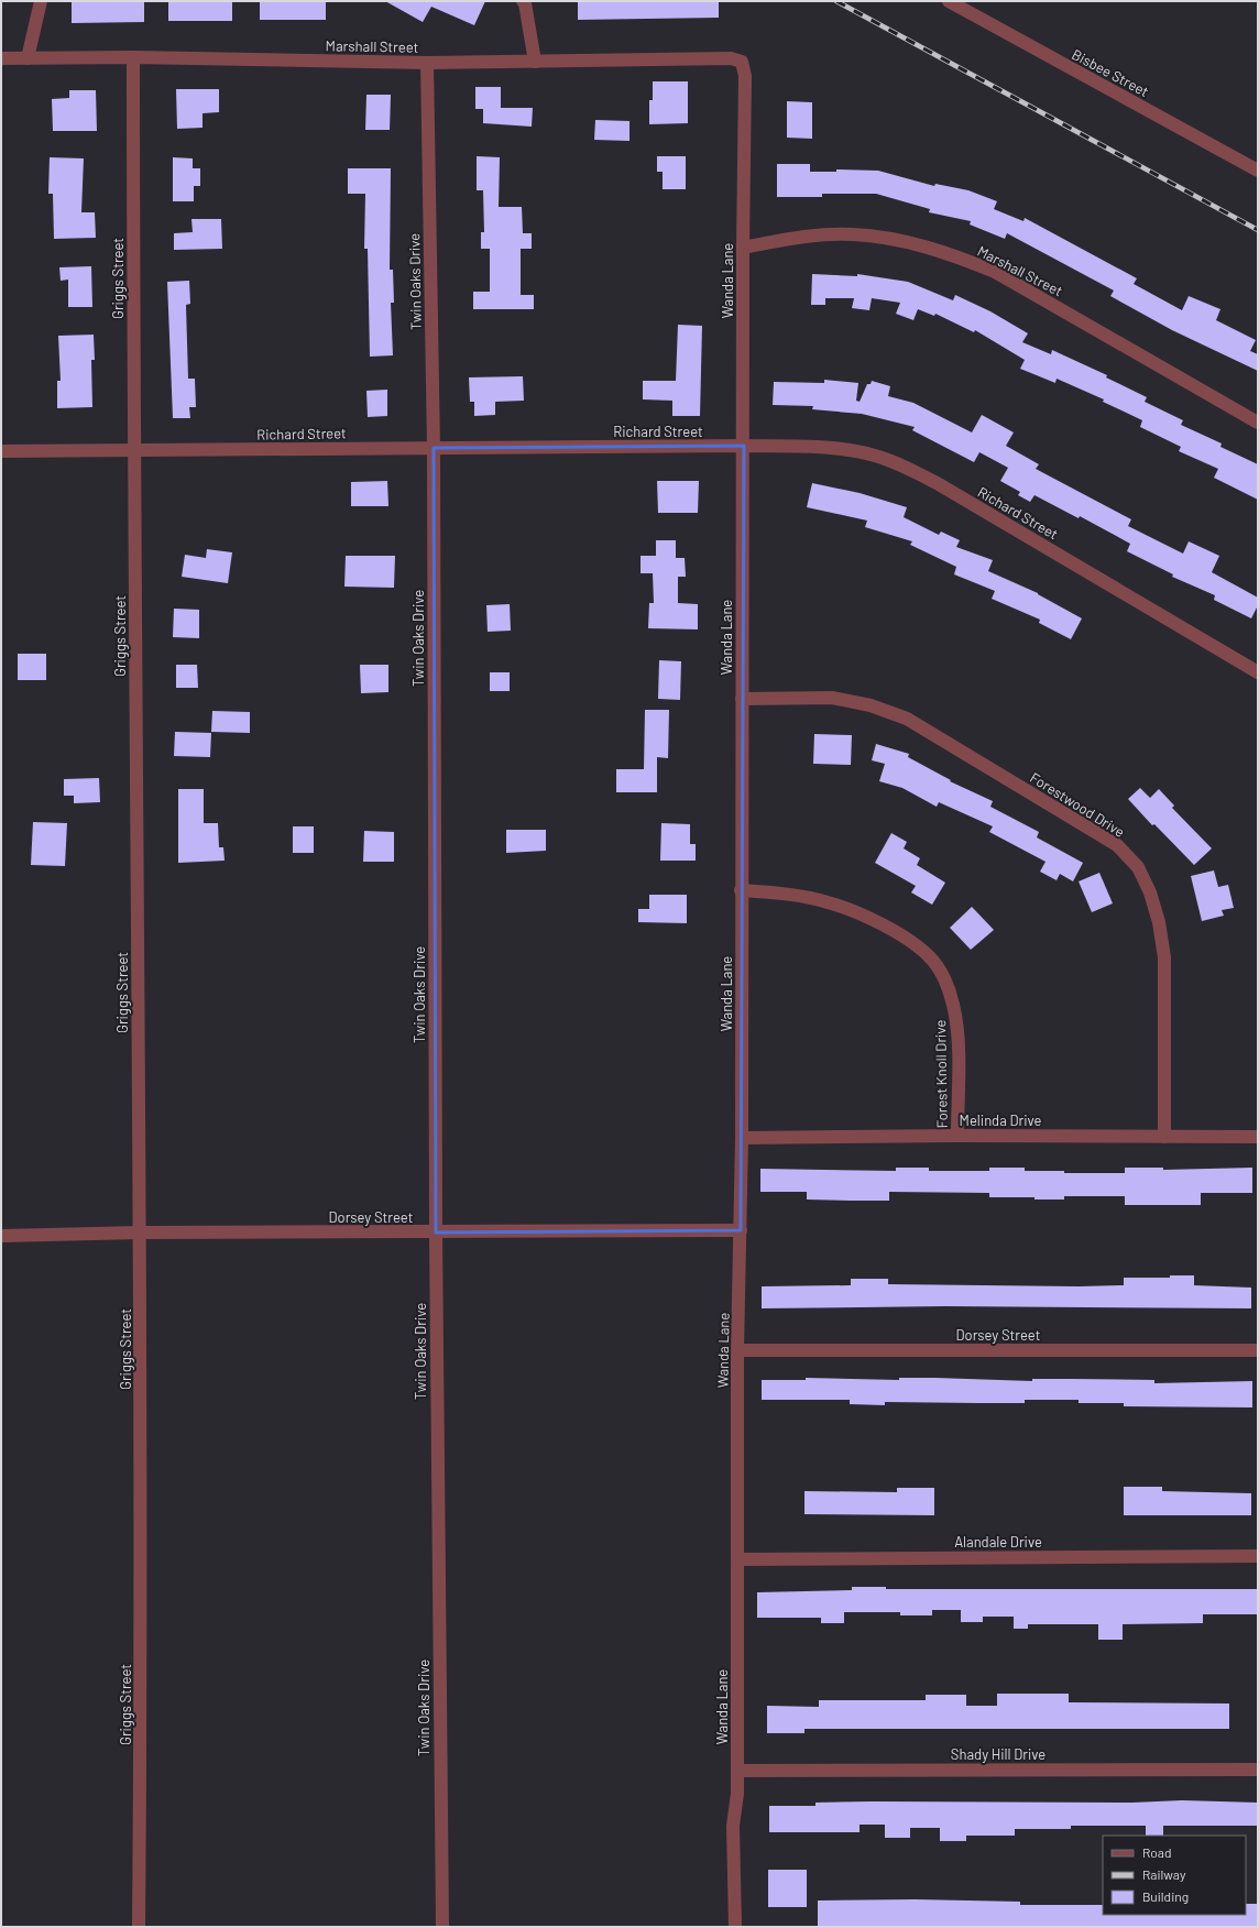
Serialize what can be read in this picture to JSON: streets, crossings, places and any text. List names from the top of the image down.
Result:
{
  "streets": {
    "street": [
      "Marshall Street",
      "Bisbee Street",
      "Griggs Street",
      "Wanda Lane",
      "Twin Oaks Drive",
      "Richard Street",
      "Forestwood Drive",
      "Forest Knoll Drive",
      "Melinda Drive",
      "Dorsey Street",
      "Alandale Drive",
      "Shady Hill Drive"
    ]
  },
  "crossings": [
    ["Marshall Street", "Griggs Street"],
    ["Marshall Street", "Wanda Lane"],
    ["Marshall Street", "Twin Oaks Drive"],
    ["Griggs Street", "Richard Street"],
    ["Griggs Street", "Dorsey Street"],
    ["Wanda Lane", "Richard Street"],
    ["Wanda Lane", "Forestwood Drive"],
    ["Wanda Lane", "Forest Knoll Drive"],
    ["Wanda Lane", "Melinda Drive"],
    ["Wanda Lane", "Dorsey Street"],
    ["Wanda Lane", "Alandale Drive"],
    ["Wanda Lane", "Shady Hill Drive"],
    ["Twin Oaks Drive", "Richard Street"],
    ["Twin Oaks Drive", "Dorsey Street"],
    ["Forestwood Drive", "Melinda Drive"],
    ["Forest Knoll Drive", "Melinda Drive"]
  ],
  "legend": ["Road", "Railway", "Building"]
}
